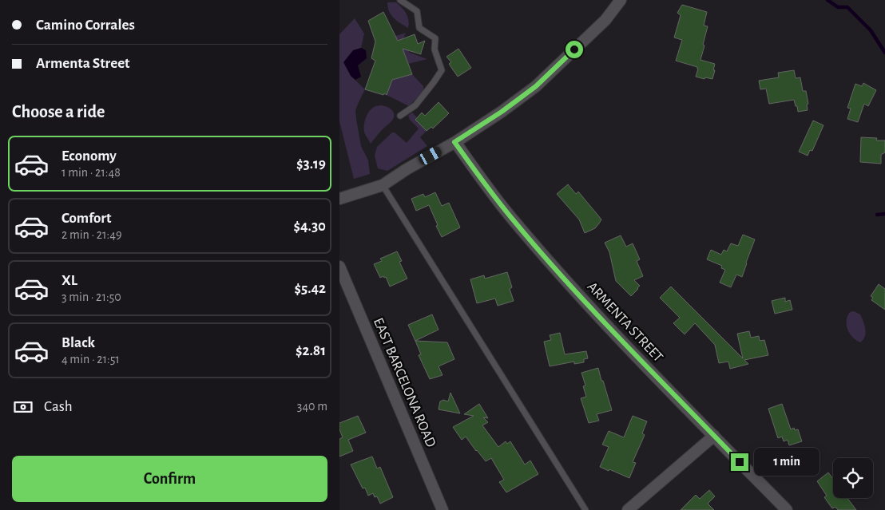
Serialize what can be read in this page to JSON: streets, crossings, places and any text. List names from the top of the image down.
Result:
{
  "streets": {
    "street": ["ARMENTA STREET", "EAST BARCELONA ROAD"]
  },
  "page": {
    "banner": ["Camino Corrales", "Armenta Street"],
    "heading": "Choose a ride",
    "list": [
      {
        "name": "Economy",
        "note": "1 min · 21:48",
        "value": "$3.19"
      },
      {
        "name": "Comfort",
        "note": "2 min · 21:49",
        "value": "$4.30"
      },
      {
        "name": "XL",
        "note": "3 min · 21:50",
        "value": "$5.42"
      },
      {
        "name": "Black",
        "note": "4 min · 21:51",
        "value": "$2.81"
      }
    ],
    "pay": ["Cash", "340 m"],
    "buttons": "Confirm",
    "bubble": "1 min"
  }
}
